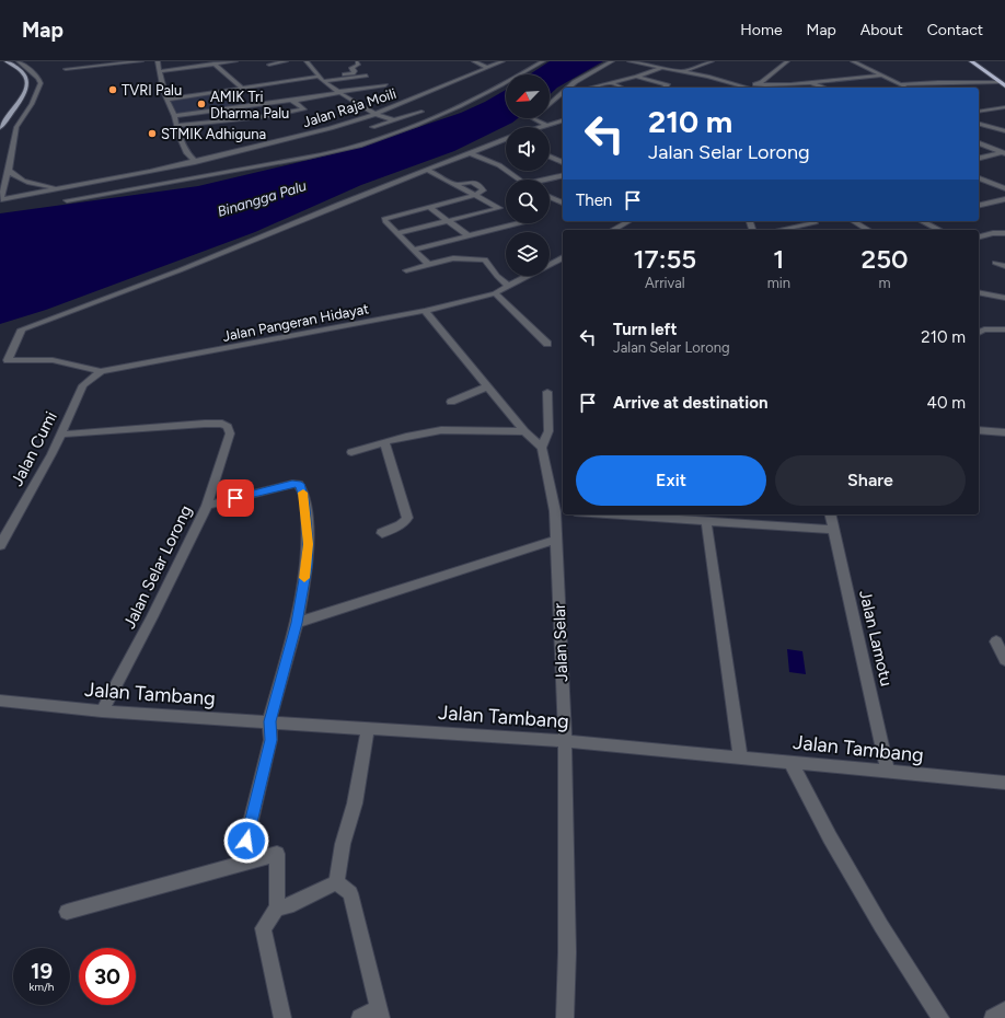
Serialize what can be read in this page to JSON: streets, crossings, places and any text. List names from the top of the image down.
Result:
{
  "streets": {
    "street": [
      "Jalan Raja Moili",
      "Jalan Pangeran Hidayat",
      "Jalan Cumi",
      "Jalan Selar Lorong",
      "Jalan Lamotu",
      "Jalan Selar",
      "Jalan Tambang"
    ]
  },
  "crossings": [
    ["Jalan Pangeran Hidayat", "Jalan Cumi"],
    ["Jalan Selar Lorong", "Jalan Tambang"],
    ["Jalan Lamotu", "Jalan Tambang"],
    ["Jalan Selar", "Jalan Tambang"]
  ],
  "water": ["Binangga Palu"],
  "places": ["TVRI Palu", "AMIK Tri Dharma Palu", "STMIK Adhiguna"],
  "north": "bottom left",
  "page": {
    "header": "Map",
    "nav": [
      "Home",
      "Map",
      "About",
      "Contact"
    ],
    "turn": ["210 m", "Jalan Selar Lorong"],
    "then": "Then",
    "eta": [
      "17:55",
      "Arrival",
      "1",
      "min",
      "250",
      "m"
    ],
    "list": [
      {
        "name": "Turn left",
        "note": "Jalan Selar Lorong",
        "value": "210 m"
      },
      {
        "name": "Arrive at destination",
        "value": "40 m"
      }
    ],
    "buttons": ["Exit", "Share"],
    "speed": "19 km/h",
    "limit": "30"
  }
}
